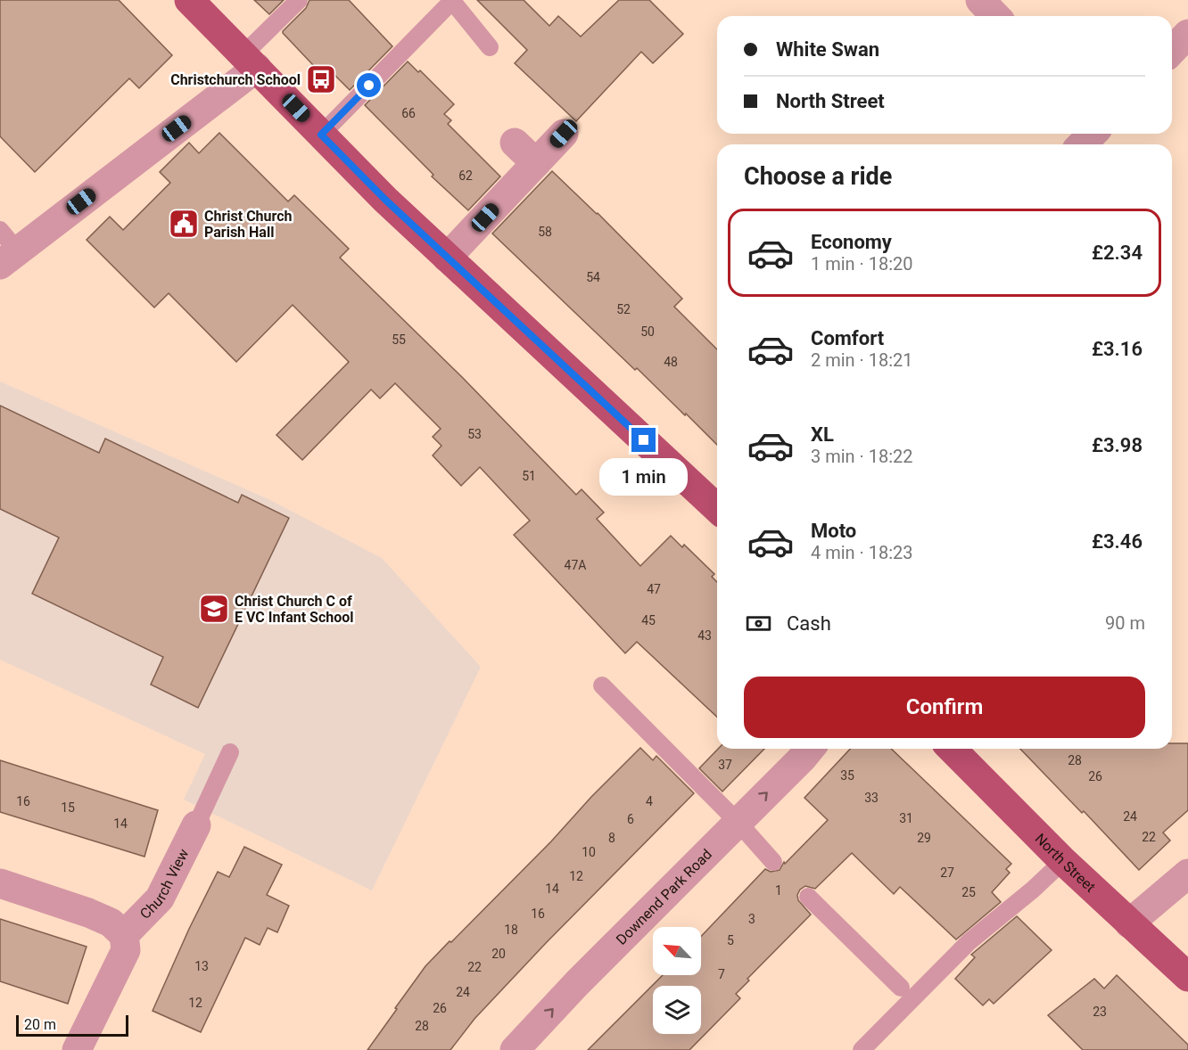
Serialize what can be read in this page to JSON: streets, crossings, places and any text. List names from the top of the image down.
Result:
{
  "streets": {
    "main road": ["North Street"],
    "street": ["Church View", "Downend Park Road"]
  },
  "one_way": ["Downend Park Road"],
  "places": {
    "bus stop": ["Christchurch School"],
    "public building": ["Christ Church Parish Hall"],
    "school or university": ["Christ Church C of E VC Infant School"]
  },
  "house_numbers": [
    "66",
    "62",
    "58",
    "54",
    "52",
    "50",
    "55",
    "48",
    "53",
    "51",
    "47A",
    "47",
    "45",
    "43",
    "28",
    "37",
    "35",
    "26",
    "33",
    "16",
    "4",
    "15",
    "24",
    "31",
    "6",
    "14",
    "22",
    "8",
    "29",
    "10",
    "27",
    "12",
    "14",
    "1",
    "25",
    "16",
    "3",
    "18",
    "5",
    "20",
    "13",
    "22",
    "7",
    "24",
    "12",
    "26",
    "23",
    "28"
  ],
  "scale_bar": "20 m",
  "north": "top left",
  "page": {
    "banner": ["White Swan", "North Street"],
    "heading": "Choose a ride",
    "list": [
      {
        "name": "Economy",
        "note": "1 min · 18:20",
        "value": "£2.34"
      },
      {
        "name": "Comfort",
        "note": "2 min · 18:21",
        "value": "£3.16"
      },
      {
        "name": "XL",
        "note": "3 min · 18:22",
        "value": "£3.98"
      },
      {
        "name": "Moto",
        "note": "4 min · 18:23",
        "value": "£3.46"
      }
    ],
    "bubble": "1 min",
    "pay": ["Cash", "90 m"],
    "buttons": "Confirm",
    "scale": "20 m"
  }
}
